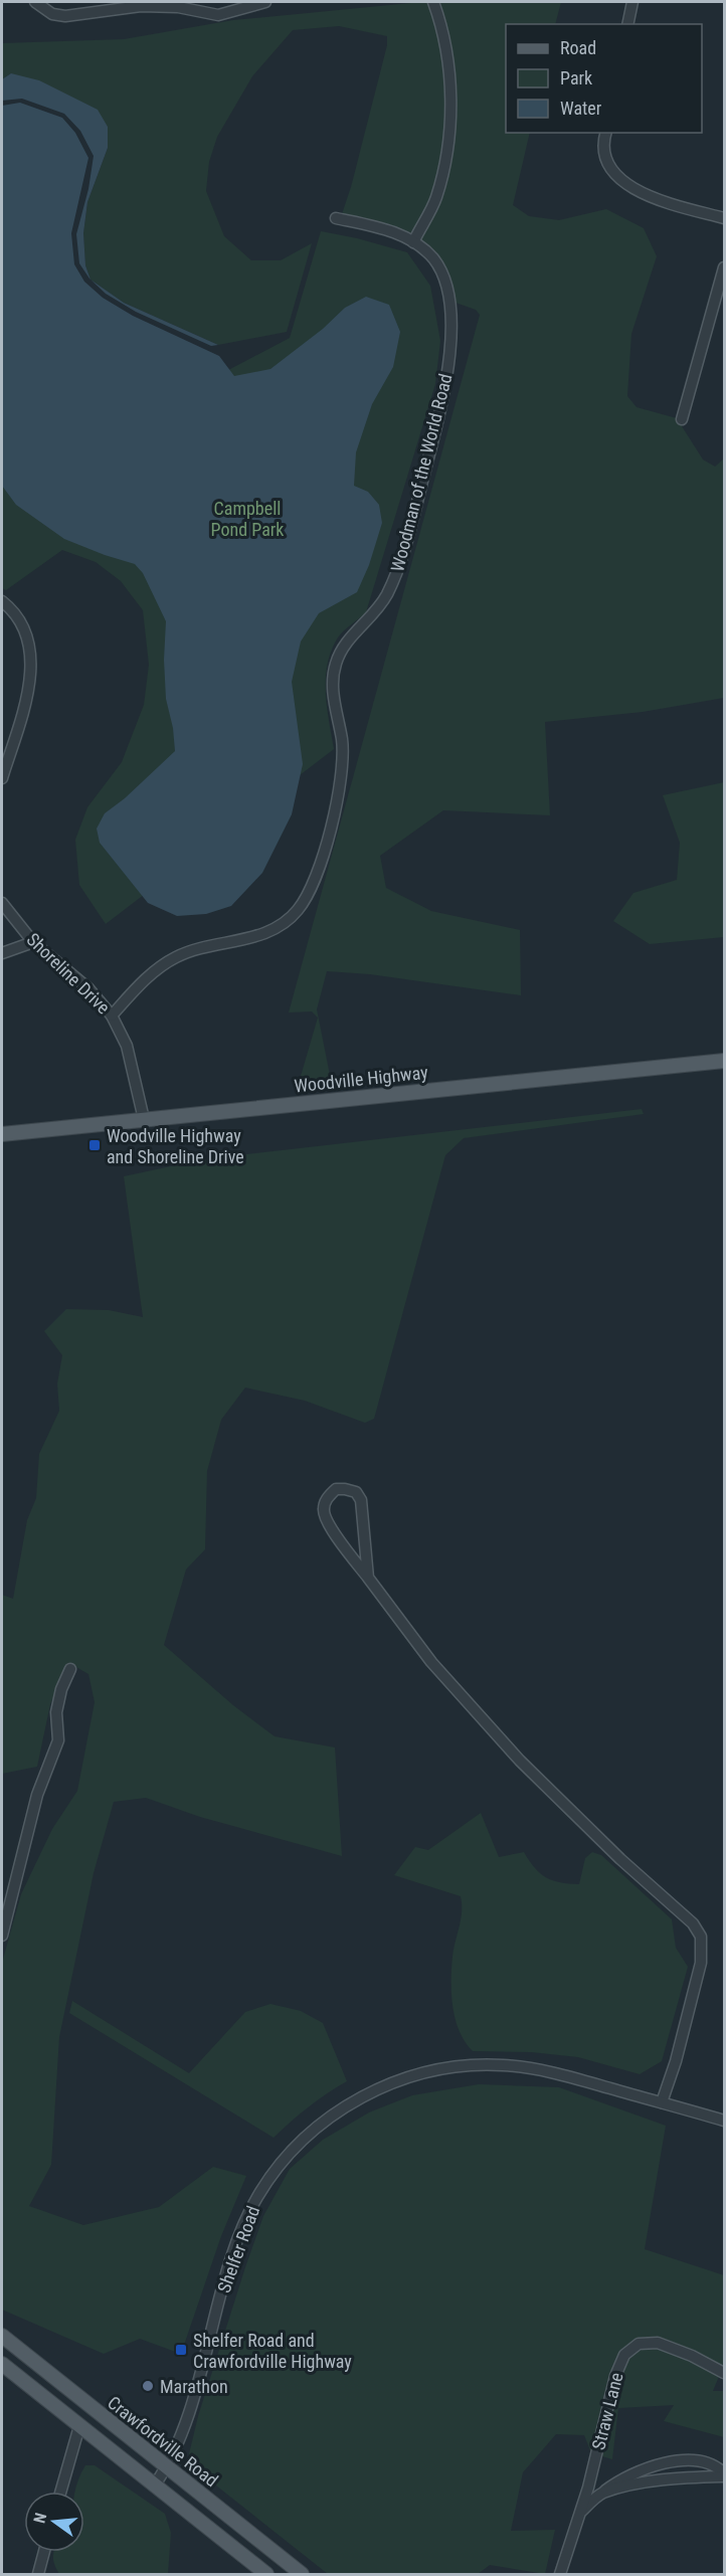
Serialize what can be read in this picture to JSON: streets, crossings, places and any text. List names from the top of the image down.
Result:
{
  "streets": {
    "main road": ["Woodville Highway", "Crawfordville Road"],
    "street": [
      "Woodman of the World Road",
      "Shoreline Drive",
      "Shelfer Road",
      "Straw Lane"
    ]
  },
  "crossings": [
    ["Woodman of the World Road", "Shoreline Drive"],
    ["Shoreline Drive", "Woodville Highway"],
    ["Shelfer Road", "Crawfordville Road"]
  ],
  "parks": ["Campbell Pond Park"],
  "places": {
    "transit": ["Woodville Highway and Shoreline Drive", "Shelfer Road and Crawfordville Highway"],
    "other": ["Marathon"]
  },
  "legend": ["Road", "Park", "Water"],
  "north": "left"
}
